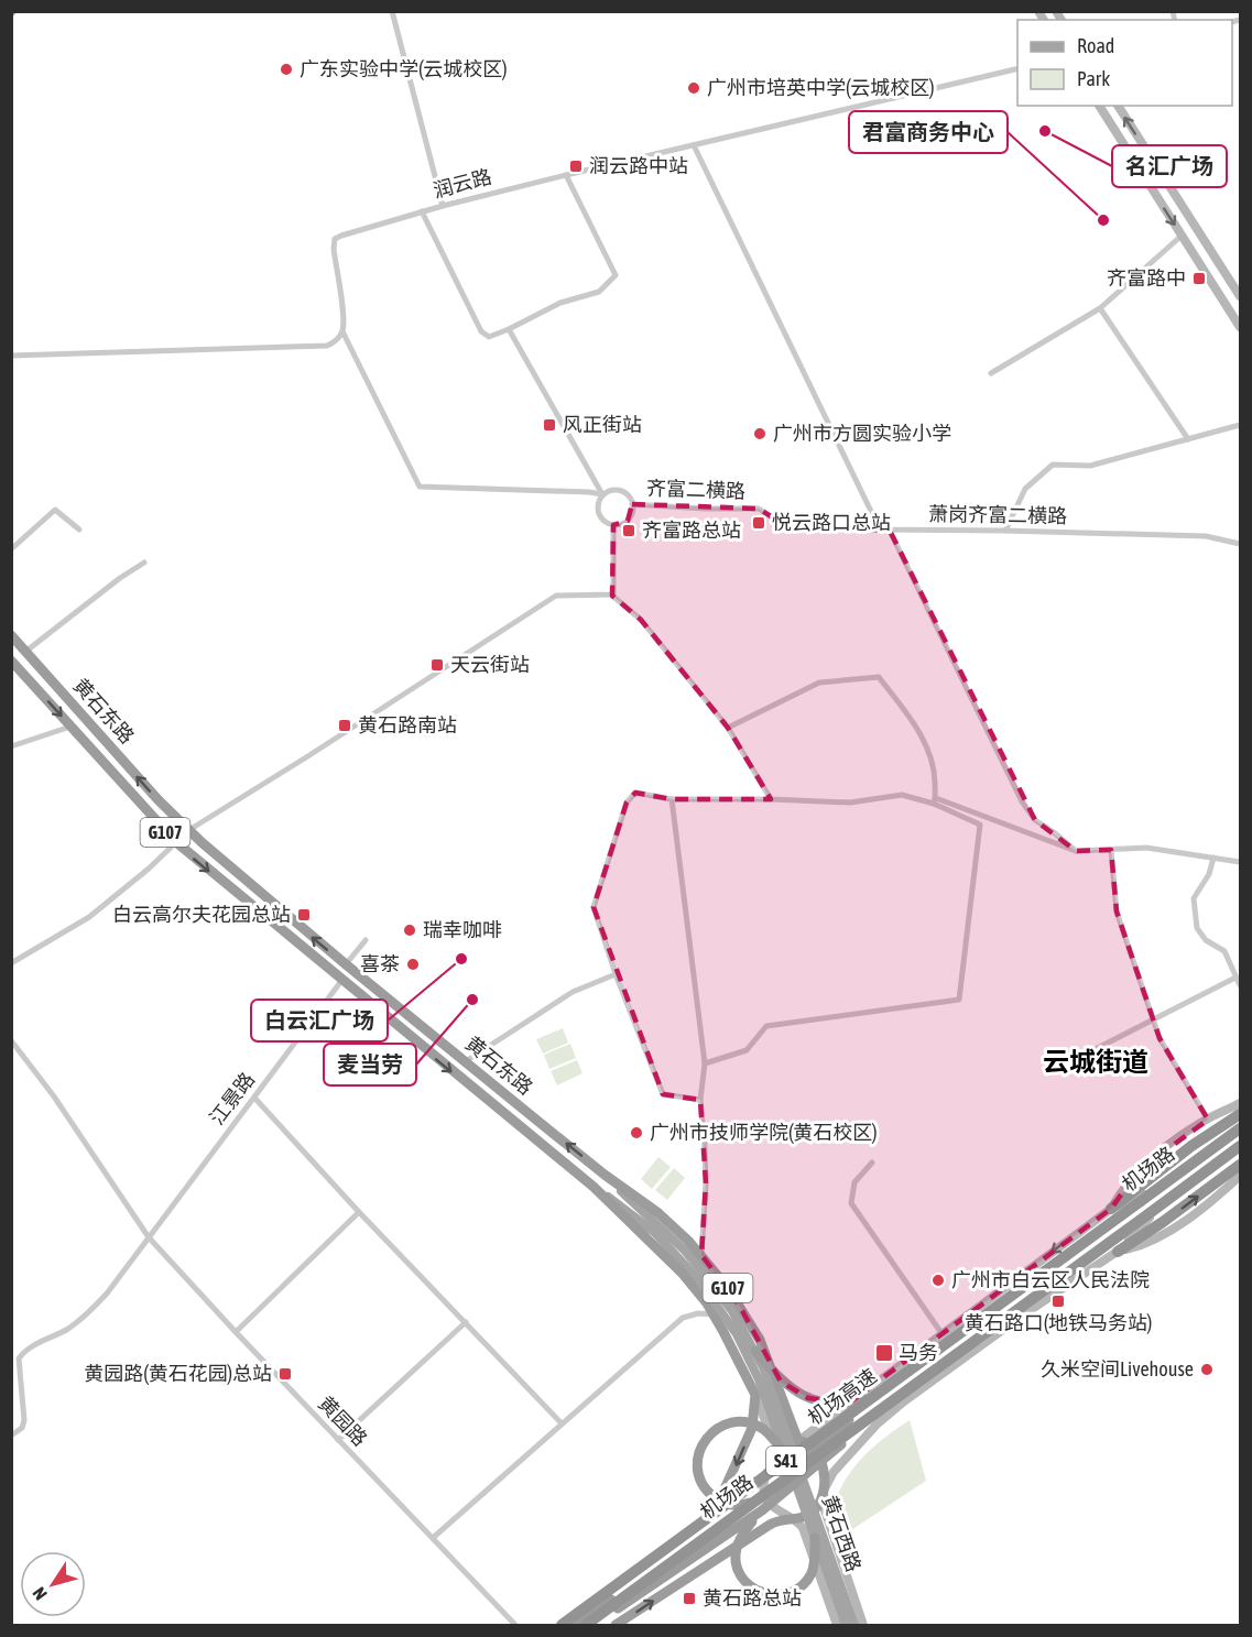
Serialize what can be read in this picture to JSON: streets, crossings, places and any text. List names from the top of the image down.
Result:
{
  "streets": {
    "highway": [
      "黄石东路",
      "G107",
      "机场路",
      "机场高速",
      "S41"
    ],
    "main road": ["黄石西路"],
    "street": [
      "润云路",
      "齐富二横路",
      "萧岗齐富二横路",
      "江景路",
      "黄园路"
    ]
  },
  "crossings": [
    ["齐富二横路", "萧岗齐富二横路"],
    ["黄石东路", "G107"],
    ["黄石东路", "江景路"],
    ["黄石东路", "黄石西路"],
    ["江景路", "黄园路"],
    ["机场路", "机场高速"]
  ],
  "districts": ["云城街道"],
  "places": {
    "other": [
      "广东实验中学(云城校区)",
      "广州市培英中学(云城校区)",
      "名汇广场",
      "君富商务中心",
      "广州市方圆实验小学",
      "瑞幸咖啡",
      "白云汇广场",
      "喜茶",
      "麦当劳",
      "广州市技师学院(黄石校区)",
      "广州市白云区人民法院",
      "久米空间Livehouse"
    ],
    "transit": [
      "润云路中站",
      "齐富路中",
      "风正街站",
      "悦云路口总站",
      "齐富路总站",
      "天云街站",
      "黄石路南站",
      "白云高尔夫花园总站",
      "黄石路口(地铁马务站)",
      "马务",
      "黄园路(黄石花园)总站",
      "黄石路总站"
    ]
  },
  "legend": ["Road", "Park"],
  "north": "bottom left"
}
